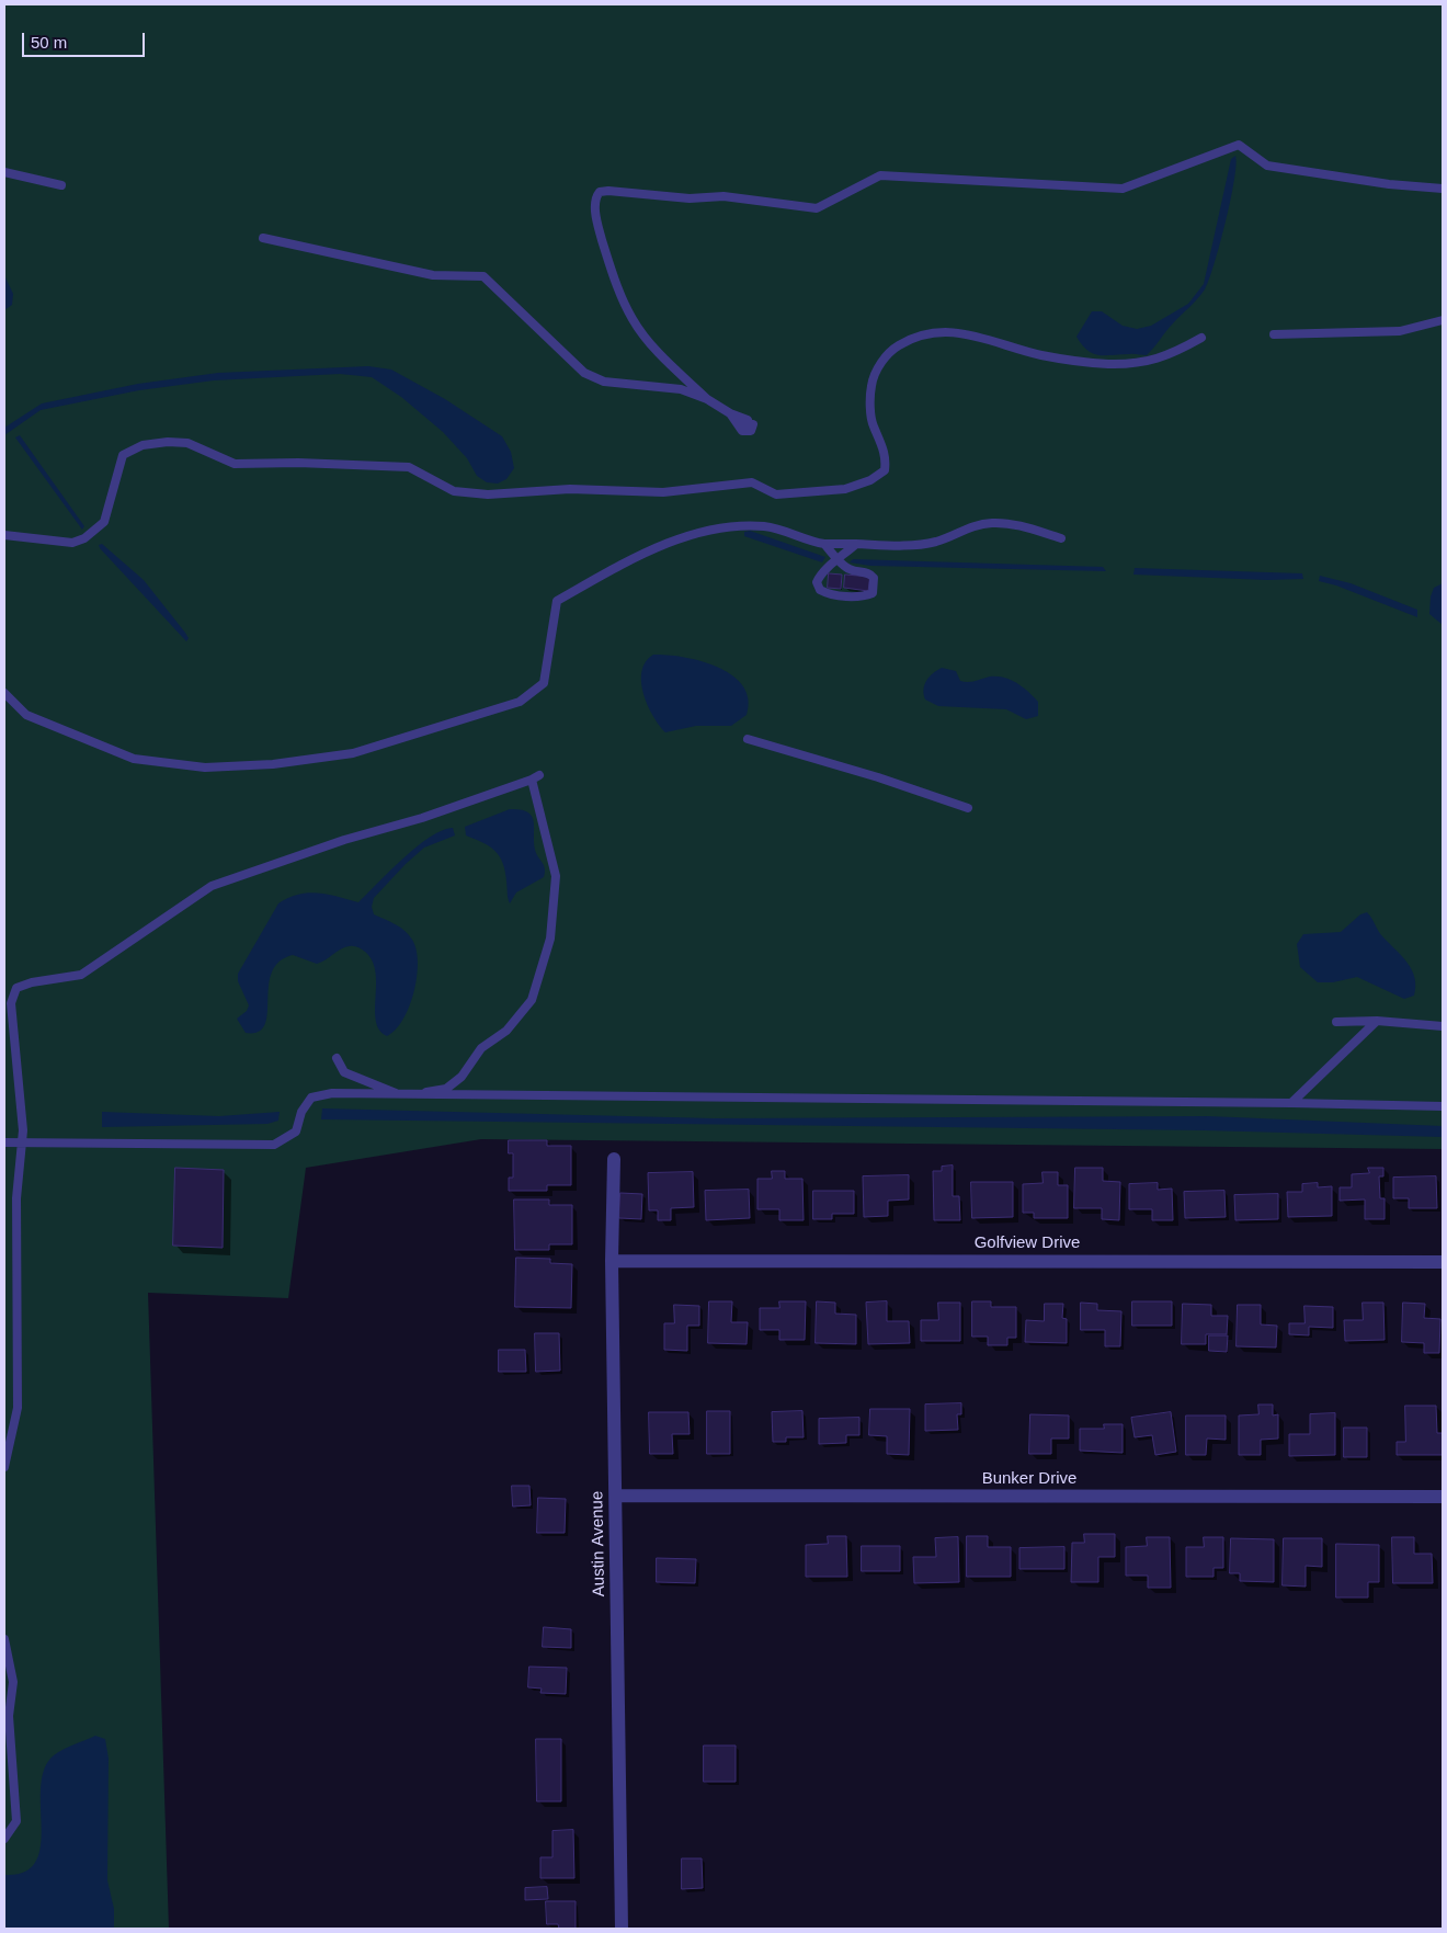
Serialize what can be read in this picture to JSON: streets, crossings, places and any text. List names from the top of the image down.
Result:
{
  "streets": {
    "street": ["Golfview Drive", "Bunker Drive", "Austin Avenue"]
  },
  "crossings": [
    ["Golfview Drive", "Austin Avenue"],
    ["Bunker Drive", "Austin Avenue"]
  ],
  "scale_bar": "50 m"
}
